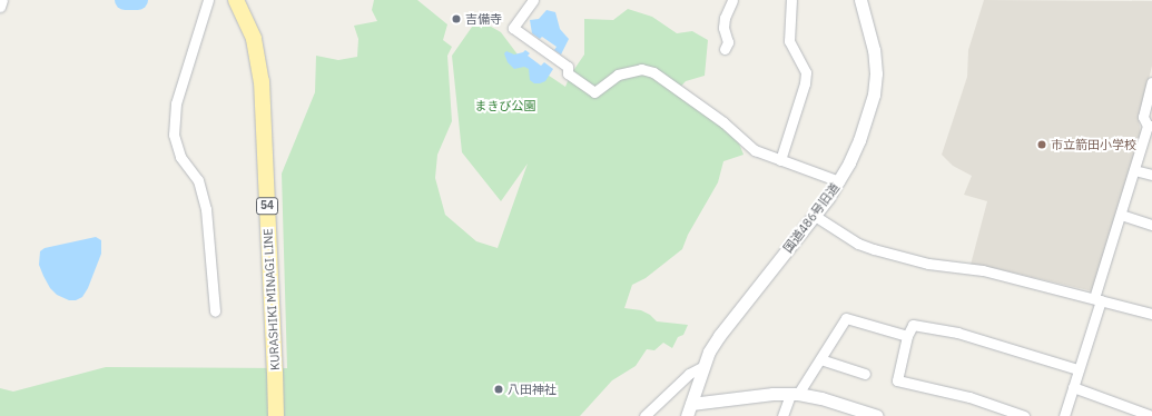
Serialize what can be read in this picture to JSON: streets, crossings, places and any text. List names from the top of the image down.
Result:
{
  "streets": {
    "main road": ["54", "KURASHIKI MINAGI LINE"],
    "street": ["国道486号旧道"]
  },
  "parks": ["まきび公園"],
  "places": ["吉備寺", "市立箭田小学校", "八田神社"]
}
